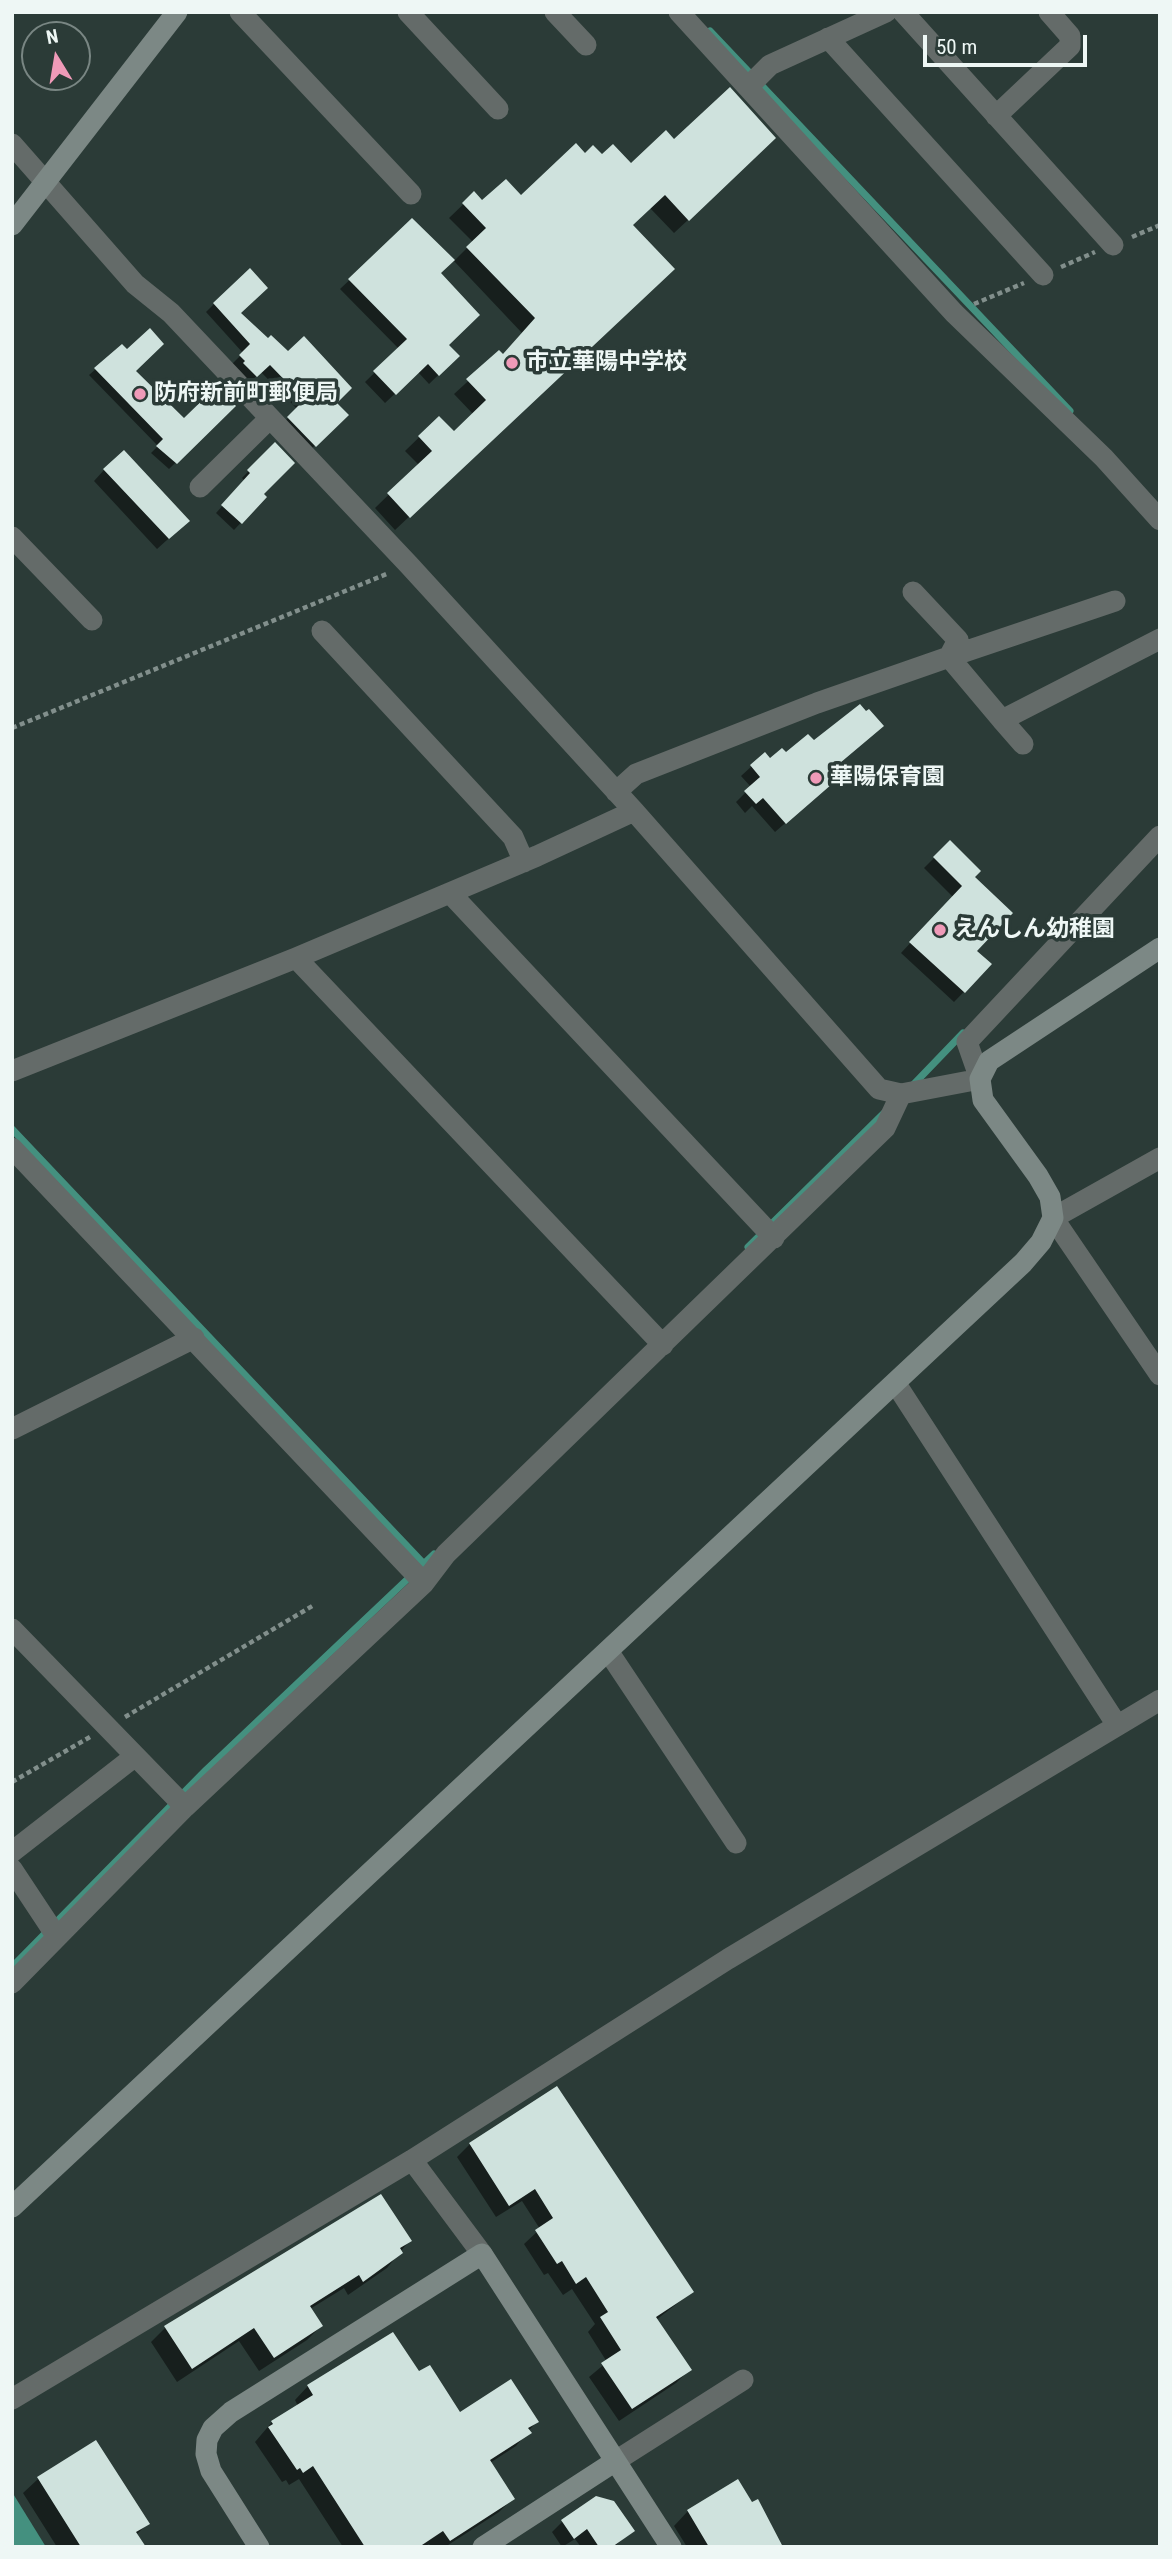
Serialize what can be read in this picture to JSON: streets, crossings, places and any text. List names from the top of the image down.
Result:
{
  "places": [
    "市立華陽中学校",
    "防府新前町郵便局",
    "華陽保育園",
    "えんしん幼稚園"
  ],
  "scale_bar": "50 m",
  "north": "top"
}
